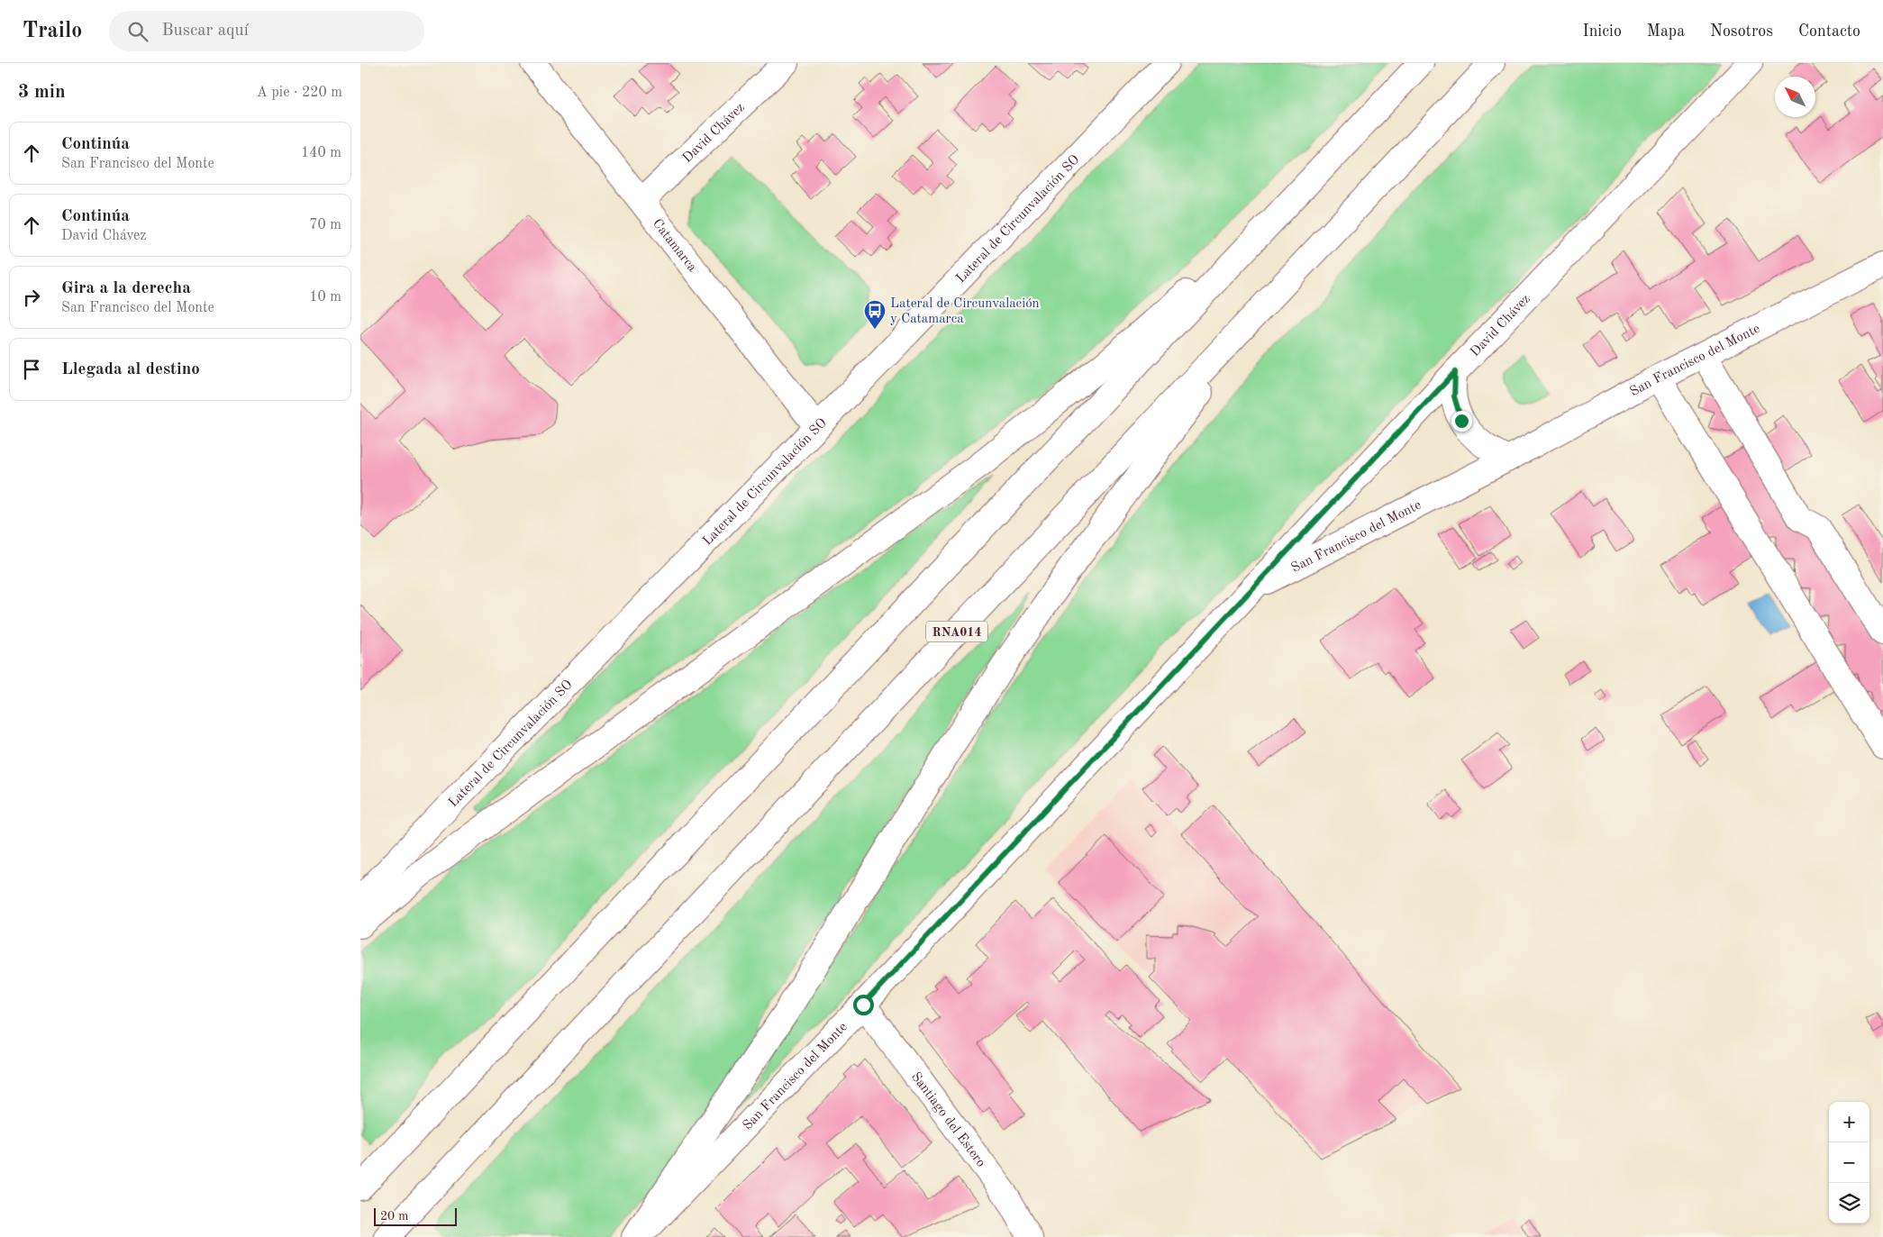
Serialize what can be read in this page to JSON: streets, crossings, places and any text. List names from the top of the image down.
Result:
{
  "streets": {
    "main road": [
      "David Chávez",
      "Lateral de Circunvalación SO",
      "Catamarca",
      "San Francisco del Monte",
      "RNA014",
      "Santiago del Estero"
    ]
  },
  "crossings": [
    ["David Chávez", "Catamarca"],
    ["David Chávez", "San Francisco del Monte"],
    ["Lateral de Circunvalación SO", "Catamarca"],
    ["San Francisco del Monte", "Santiago del Estero"]
  ],
  "places": {
    "bus stop": ["Lateral de Circunvalación y Catamarca"]
  },
  "scale_bar": "20 m",
  "north": "top left",
  "page": {
    "header": "Trailo",
    "search": "Buscar aquí",
    "nav": [
      "Inicio",
      "Mapa",
      "Nosotros",
      "Contacto"
    ],
    "heading": ["3 min", "A pie · 220 m"],
    "list": [
      ["Continúa", "San Francisco del Monte", "140 m"],
      ["Continúa", "David Chávez", "70 m"],
      ["Gira a la derecha", "San Francisco del Monte", "10 m"],
      "Llegada al destino"
    ],
    "map_buttons": ["+", "−"],
    "scale": "20 m"
  }
}
